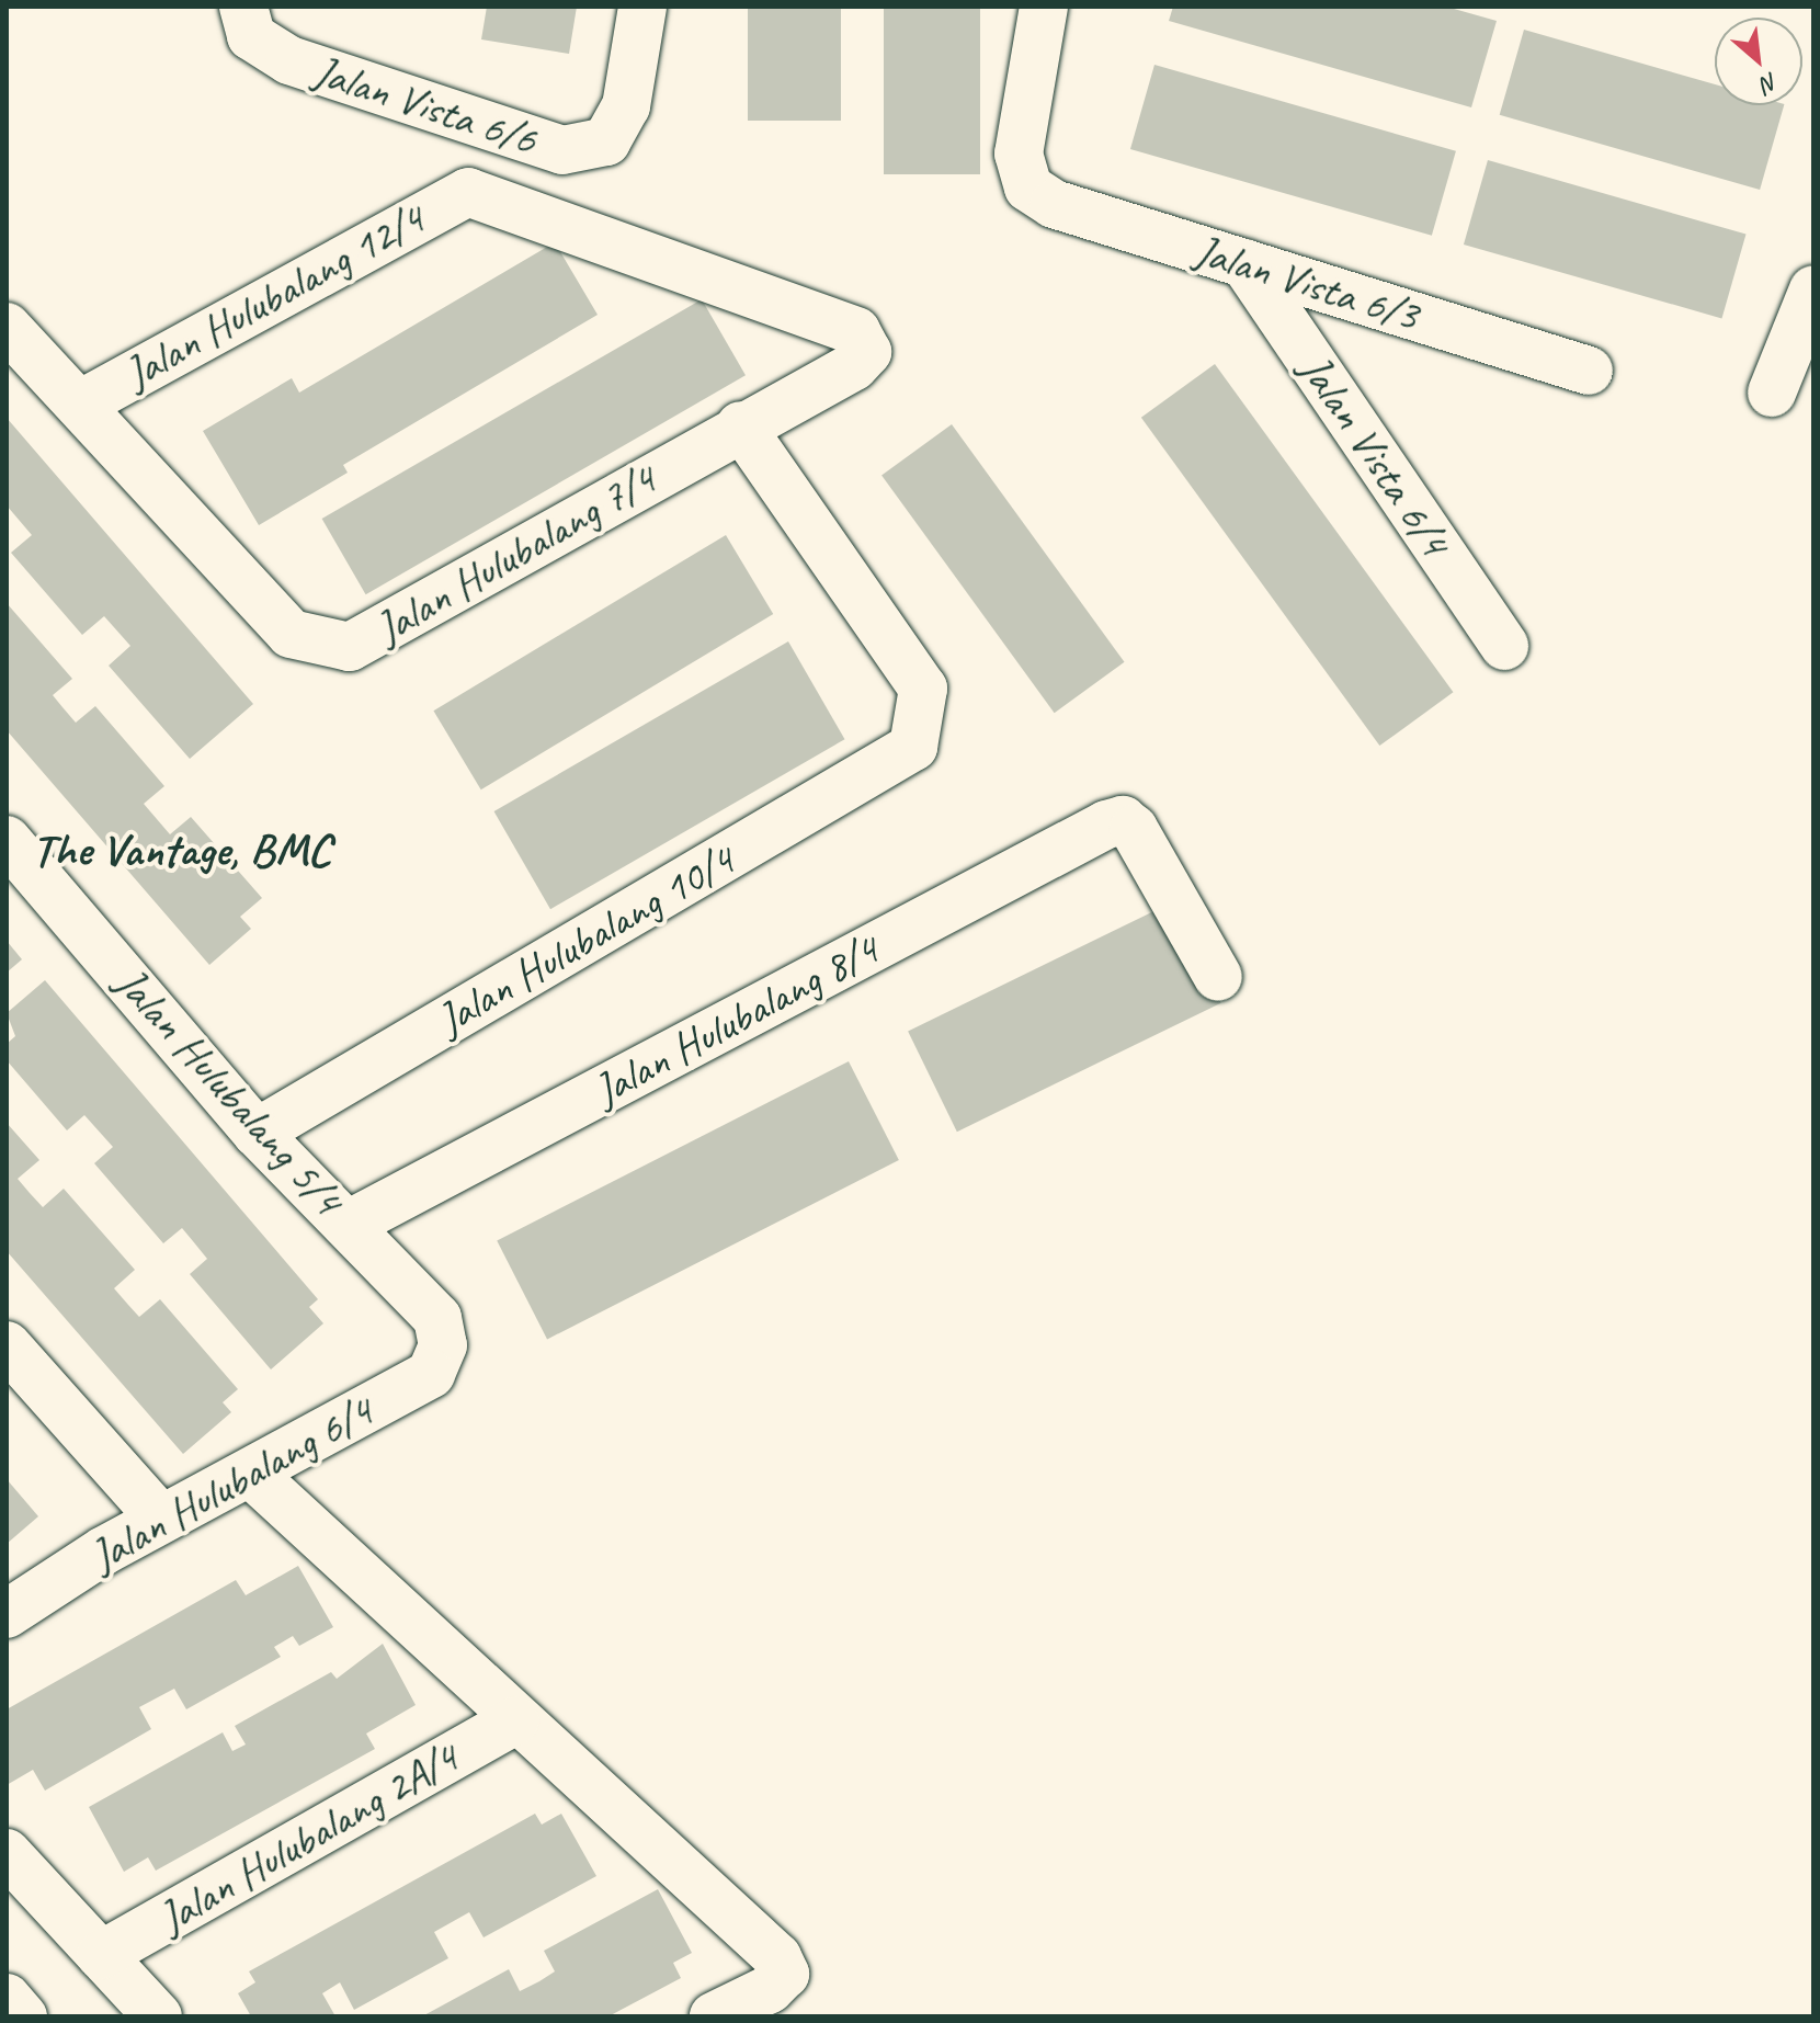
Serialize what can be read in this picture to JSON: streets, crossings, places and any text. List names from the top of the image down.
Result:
{
  "streets": {
    "street": [
      "Jalan Vista 6/6",
      "Jalan Vista 6/3",
      "Jalan Hulubalang 12/4",
      "Jalan Vista 6/4",
      "Jalan Hulubalang 7/4",
      "Jalan Hulubalang 10/4",
      "Jalan Hulubalang 8/4",
      "Jalan Hulubalang 5/4",
      "Jalan Hulubalang 6/4",
      "Jalan Hulubalang 2A/4"
    ]
  },
  "crossings": [
    ["Jalan Vista 6/3", "Jalan Vista 6/4"],
    ["Jalan Hulubalang 12/4", "Jalan Hulubalang 7/4"],
    ["Jalan Hulubalang 7/4", "Jalan Hulubalang 10/4"],
    ["Jalan Hulubalang 10/4", "Jalan Hulubalang 5/4"],
    ["Jalan Hulubalang 8/4", "Jalan Hulubalang 5/4"],
    ["Jalan Hulubalang 5/4", "Jalan Hulubalang 6/4"]
  ],
  "districts": ["The Vantage, BMC"],
  "north": "bottom right"
}
